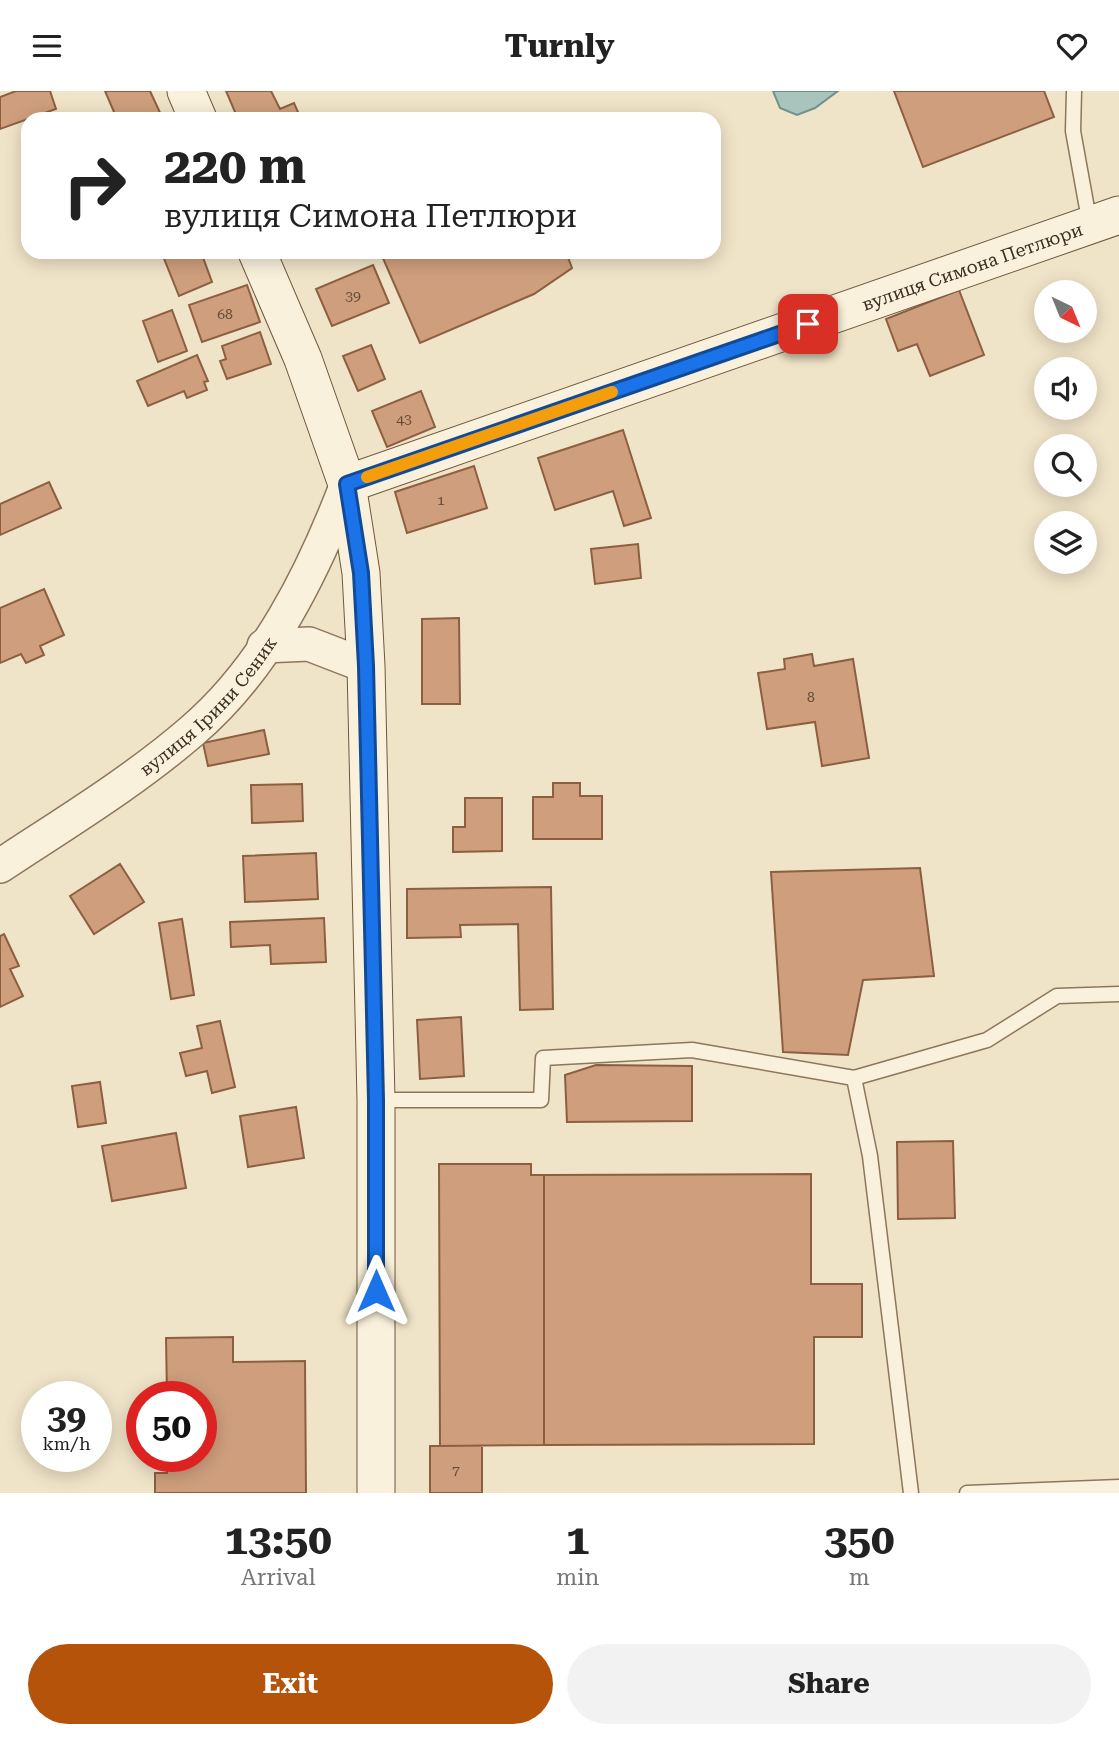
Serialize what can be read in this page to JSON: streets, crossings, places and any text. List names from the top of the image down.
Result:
{
  "streets": {
    "main road": ["вулиця Симона Петлюри"],
    "street": ["вулиця Ірини Сеник"]
  },
  "crossings": [
    ["вулиця Симона Петлюри", "вулиця Ірини Сеник"]
  ],
  "house_numbers": [
    "39",
    "68",
    "43",
    "1",
    "8",
    "7"
  ],
  "north": "bottom right",
  "page": {
    "header": "Turnly",
    "turn": ["220 m", "вулиця Симона Петлюри"],
    "speed": "39 km/h",
    "limit": "50",
    "eta": [
      "13:50",
      "Arrival",
      "1",
      "min",
      "350",
      "m"
    ],
    "buttons": ["Exit", "Share"]
  }
}
